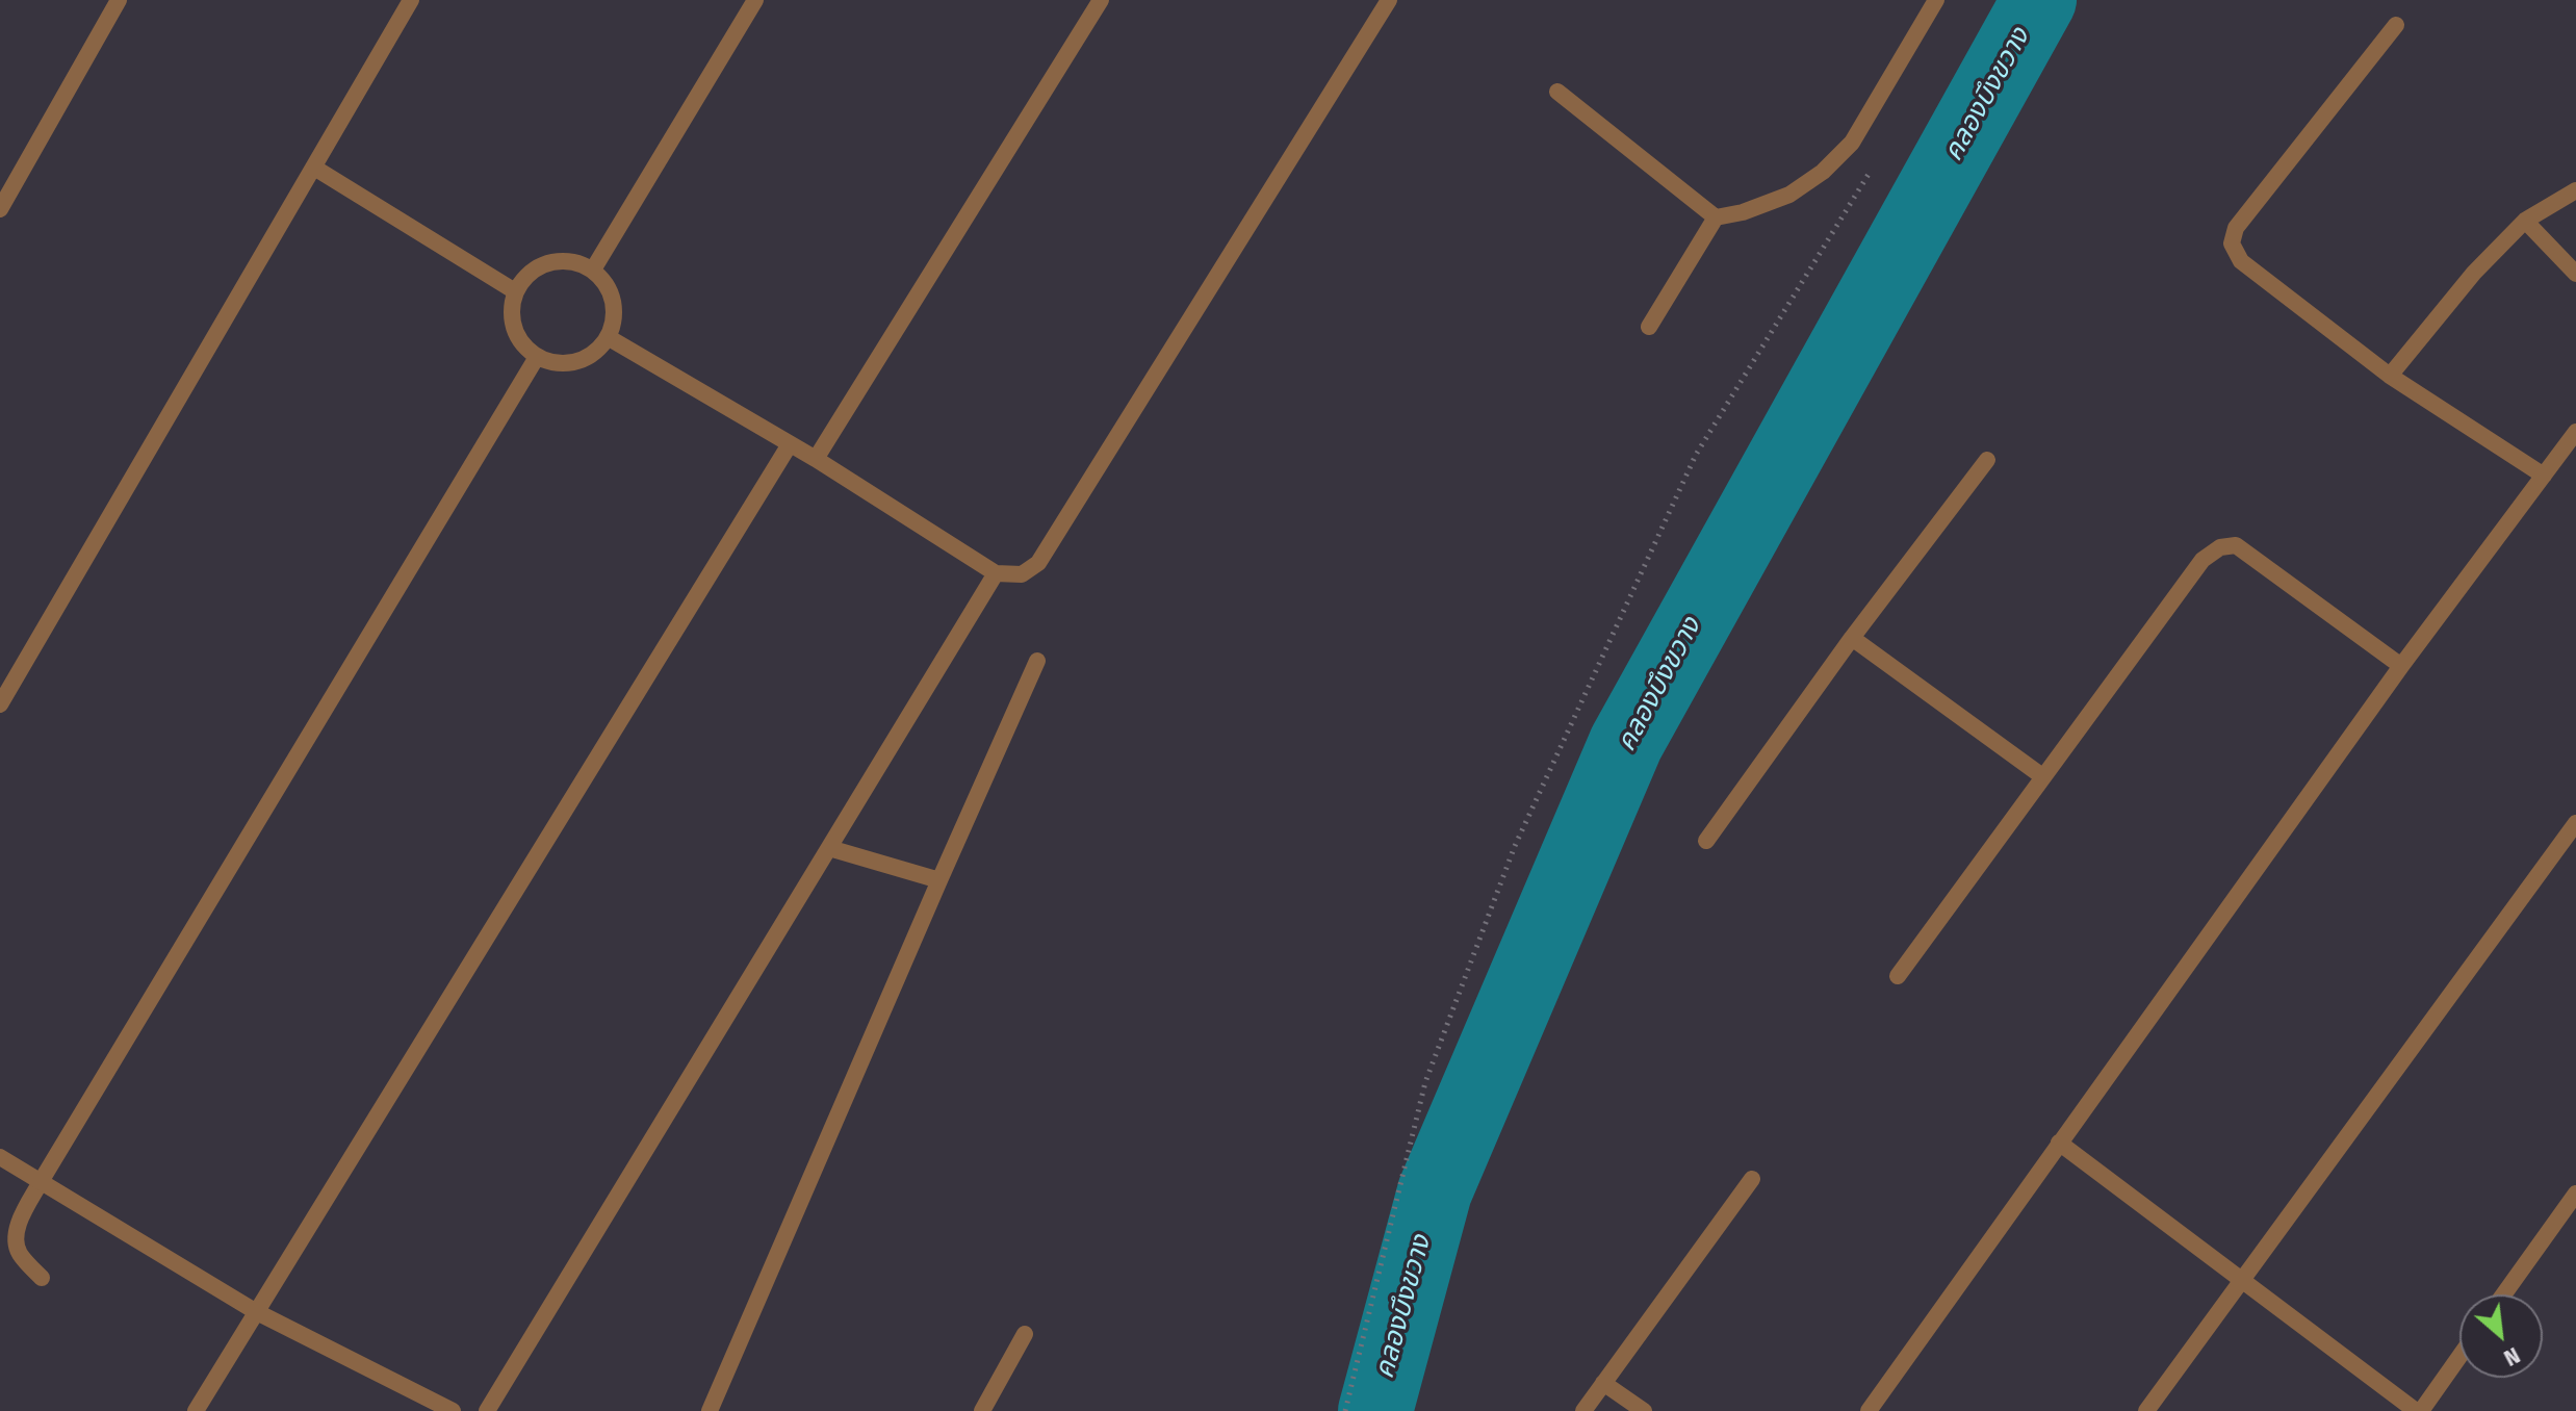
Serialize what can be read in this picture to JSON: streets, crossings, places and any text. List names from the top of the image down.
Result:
{
  "water": ["คลองบึงขวาง"],
  "north": "bottom right"
}
